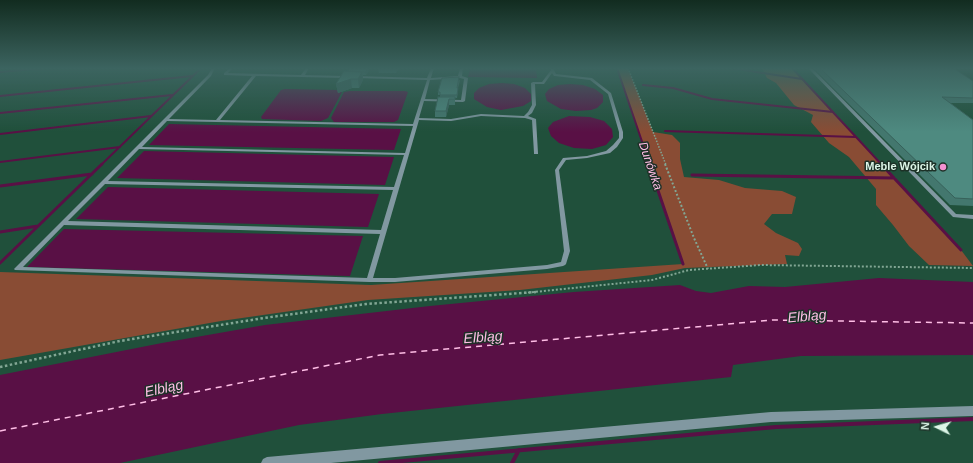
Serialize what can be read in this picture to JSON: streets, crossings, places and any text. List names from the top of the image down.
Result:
{
  "water": ["Dunówka", "Elbląg"],
  "places": ["Meble Wójcik"],
  "north": "left"
}
